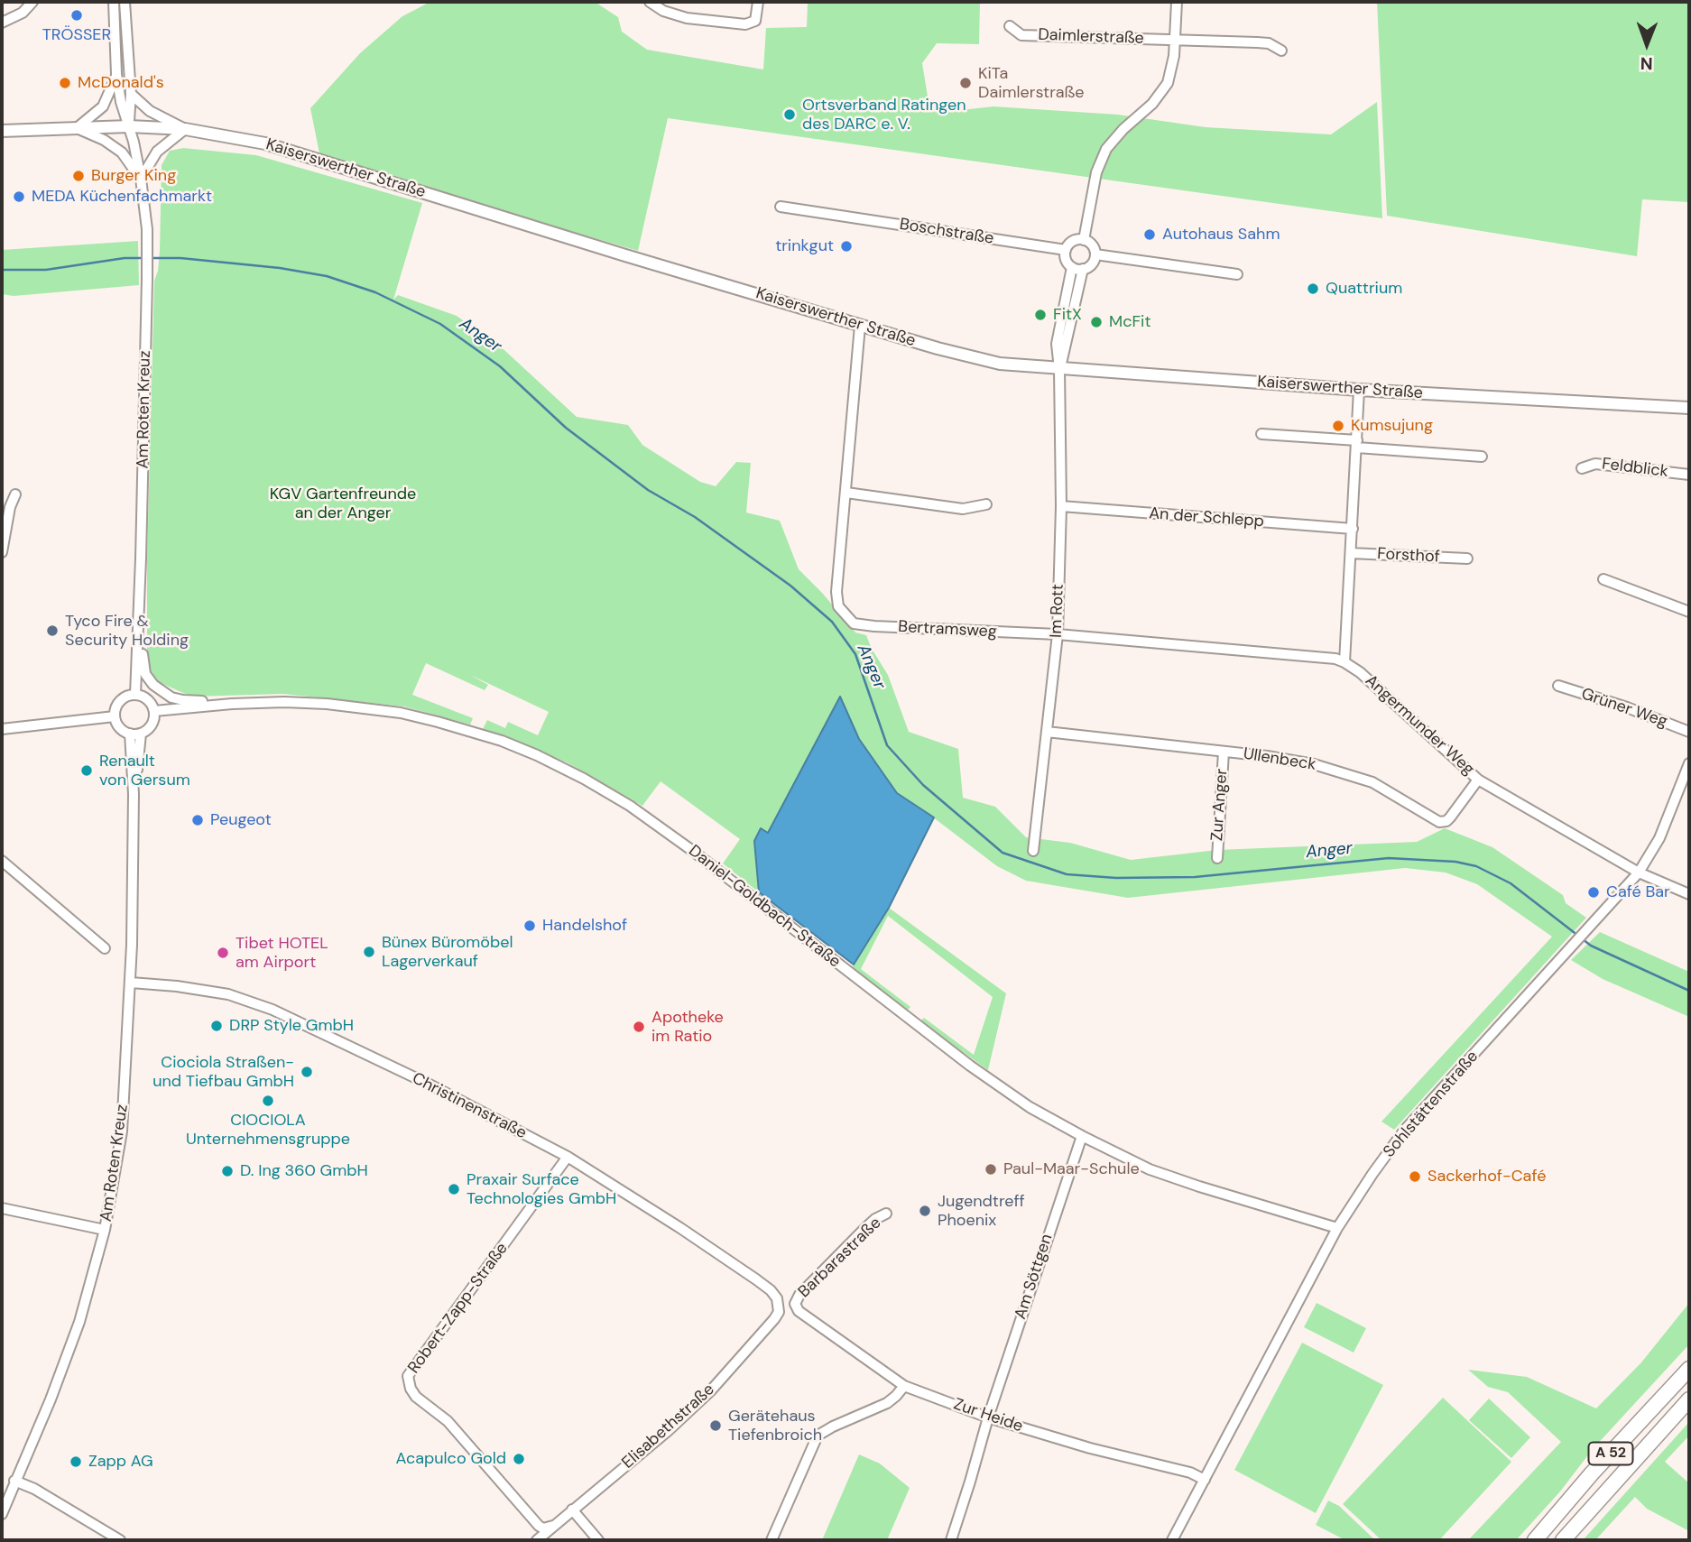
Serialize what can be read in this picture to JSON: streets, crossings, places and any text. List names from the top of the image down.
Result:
{
  "streets": {
    "highway": ["A 52"],
    "main road": ["Kaiserswerther Straße"],
    "street": [
      "Daimlerstraße",
      "Boschstraße",
      "Am Roten Kreuz",
      "Feldblick",
      "An der Schlepp",
      "Forsthof",
      "Im Rott",
      "Bertramsweg",
      "Grüner Weg",
      "Angermunder Weg",
      "Ullenbeck",
      "Zur Anger",
      "Daniel-Goldbach-Straße",
      "Sohlstättenstraße",
      "Christinenstraße",
      "Barbarastraße",
      "Am Söttgen",
      "Robert-Zapp-Straße",
      "Zur Heide",
      "Elisabethstraße"
    ]
  },
  "crossings": [
    ["Kaiserswerther Straße", "Am Roten Kreuz"],
    ["Kaiserswerther Straße", "Im Rott"],
    ["Kaiserswerther Straße", "Bertramsweg"],
    ["Boschstraße", "Im Rott"],
    ["Am Roten Kreuz", "Daniel-Goldbach-Straße"],
    ["Am Roten Kreuz", "Christinenstraße"],
    ["An der Schlepp", "Im Rott"],
    ["Im Rott", "Bertramsweg"],
    ["Im Rott", "Ullenbeck"],
    ["Bertramsweg", "Angermunder Weg"],
    ["Angermunder Weg", "Ullenbeck"],
    ["Angermunder Weg", "Sohlstättenstraße"],
    ["Ullenbeck", "Zur Anger"],
    ["Daniel-Goldbach-Straße", "Sohlstättenstraße"],
    ["Daniel-Goldbach-Straße", "Am Söttgen"],
    ["Sohlstättenstraße", "Zur Heide"],
    ["Christinenstraße", "Robert-Zapp-Straße"],
    ["Christinenstraße", "Elisabethstraße"],
    ["Barbarastraße", "Zur Heide"],
    ["Am Söttgen", "Zur Heide"],
    ["Robert-Zapp-Straße", "Elisabethstraße"]
  ],
  "water": ["Anger"],
  "parks": ["KGV Gartenfreunde an der Anger"],
  "places": [
    "TRÖSSER",
    "McDonald's",
    "KiTa Daimlerstraße",
    "Ortsverband Ratingen des DARC e. V.",
    "Burger King",
    "MEDA Küchenfachmarkt",
    "Autohaus Sahm",
    "trinkgut",
    "Quattrium",
    "FitX",
    "McFit",
    "Kumsujung",
    "Tyco Fire & Security Holding",
    "Renault von Gersum",
    "Peugeot",
    "Café Bar",
    "Handelshof",
    "Bünex Büromöbel Lagerverkauf",
    "Tibet HOTEL am Airport",
    "DRP Style GmbH",
    "Apotheke im Ratio",
    "Ciociola Straßen- und Tiefbau GmbH",
    "CIOCIOLA Unternehmensgruppe",
    "Paul-Maar-Schule",
    "D. Ing 360 GmbH",
    "Sackerhof-Café",
    "Praxair Surface Technologies GmbH",
    "Jugendtreff Phoenix",
    "Gerätehaus Tiefenbroich",
    "Acapulco Gold",
    "Zapp AG"
  ],
  "north": "bottom"
}
